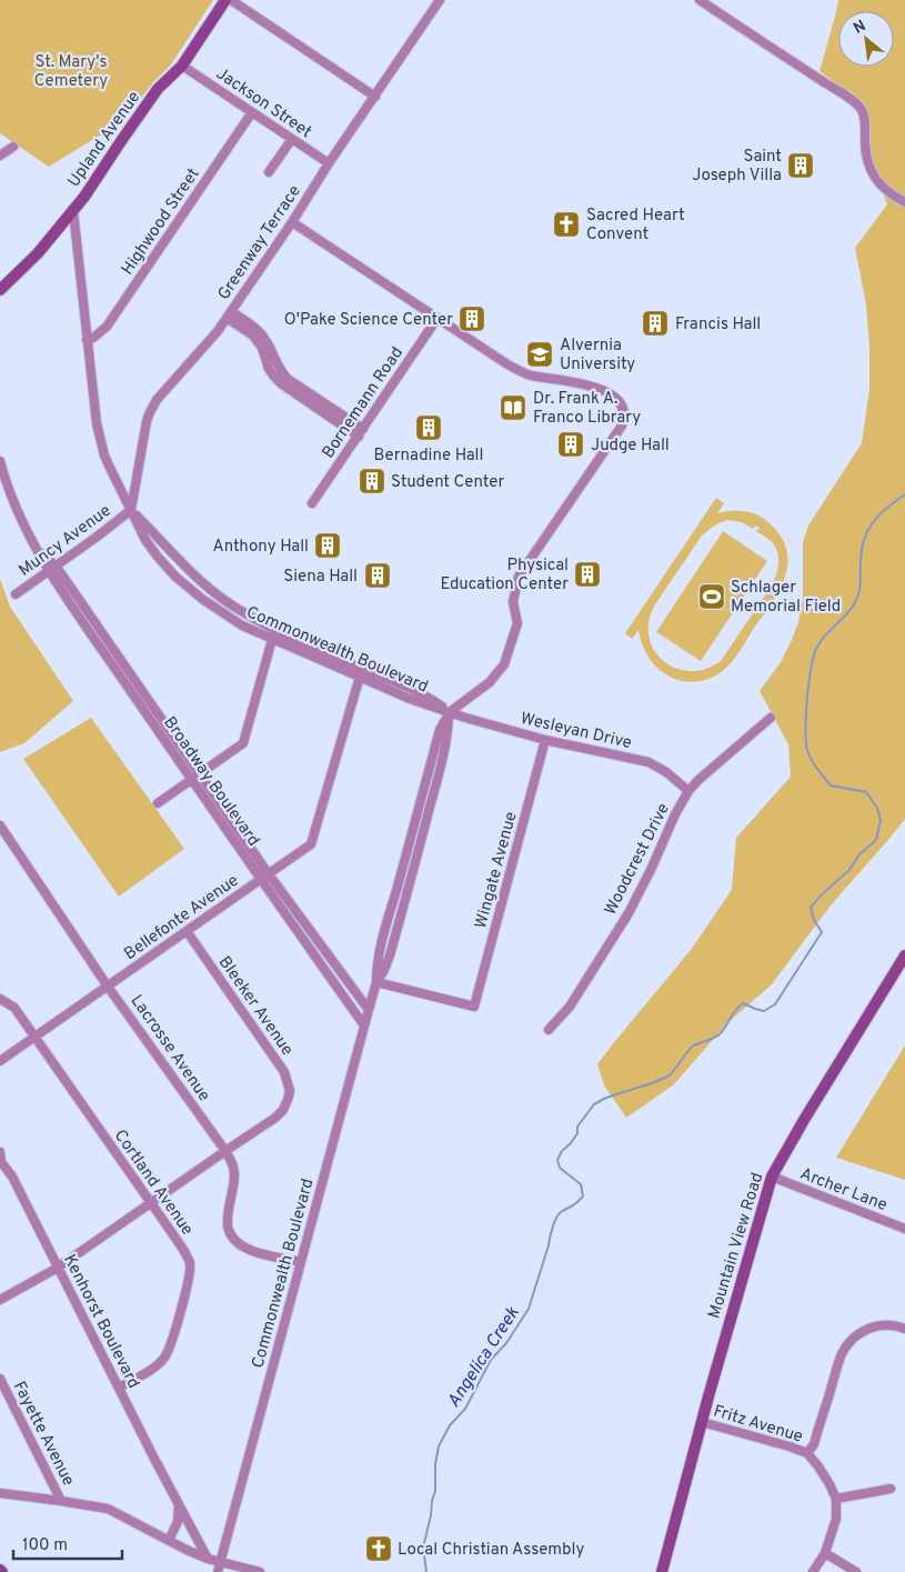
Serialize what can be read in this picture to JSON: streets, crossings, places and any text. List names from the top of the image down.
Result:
{
  "streets": {
    "street": [
      "Jackson Street",
      "Upland Avenue",
      "Highwood Street",
      "Greenway Terrace",
      "Bornemann Road",
      "Muncy Avenue",
      "Commonwealth Boulevard",
      "Wesleyan Drive",
      "Broadway Boulevard",
      "Woodcrest Drive",
      "Wingate Avenue",
      "Bellefonte Avenue",
      "Bleeker Avenue",
      "Lacrosse Avenue",
      "Cortland Avenue",
      "Archer Lane",
      "Mountain View Road",
      "Kenhorst Boulevard",
      "Fritz Avenue",
      "Fayette Avenue"
    ]
  },
  "crossings": [
    ["Jackson Street", "Upland Avenue"],
    ["Jackson Street", "Highwood Street"],
    ["Jackson Street", "Greenway Terrace"],
    ["Upland Avenue", "Commonwealth Boulevard"],
    ["Highwood Street", "Commonwealth Boulevard"],
    ["Greenway Terrace", "Muncy Avenue"],
    ["Greenway Terrace", "Commonwealth Boulevard"],
    ["Muncy Avenue", "Commonwealth Boulevard"],
    ["Muncy Avenue", "Broadway Boulevard"],
    ["Commonwealth Boulevard", "Wesleyan Drive"],
    ["Commonwealth Boulevard", "Broadway Boulevard"],
    ["Commonwealth Boulevard", "Wingate Avenue"],
    ["Commonwealth Boulevard", "Bellefonte Avenue"],
    ["Commonwealth Boulevard", "Lacrosse Avenue"],
    ["Wesleyan Drive", "Woodcrest Drive"],
    ["Wesleyan Drive", "Wingate Avenue"],
    ["Broadway Boulevard", "Bellefonte Avenue"],
    ["Bellefonte Avenue", "Bleeker Avenue"],
    ["Bellefonte Avenue", "Lacrosse Avenue"],
    ["Bellefonte Avenue", "Cortland Avenue"],
    ["Bleeker Avenue", "Lacrosse Avenue"],
    ["Bleeker Avenue", "Cortland Avenue"],
    ["Bleeker Avenue", "Kenhorst Boulevard"],
    ["Cortland Avenue", "Kenhorst Boulevard"],
    ["Archer Lane", "Mountain View Road"],
    ["Mountain View Road", "Fritz Avenue"]
  ],
  "water": ["Angelica Creek"],
  "parks": ["St. Mary's Cemetery"],
  "places": {
    "building": [
      "Saint Joseph Villa",
      "O'Pake Science Center",
      "Francis Hall",
      "Bernadine Hall",
      "Judge Hall",
      "Student Center",
      "Anthony Hall",
      "Physical Education Center",
      "Siena Hall"
    ],
    "church": ["Sacred Heart Convent", "Local Christian Assembly"],
    "school or university": ["Alvernia University"],
    "library": ["Dr. Frank A. Franco Library"],
    "sports": ["Schlager Memorial Field"]
  },
  "scale_bar": "100 m",
  "north": "top left"
}
